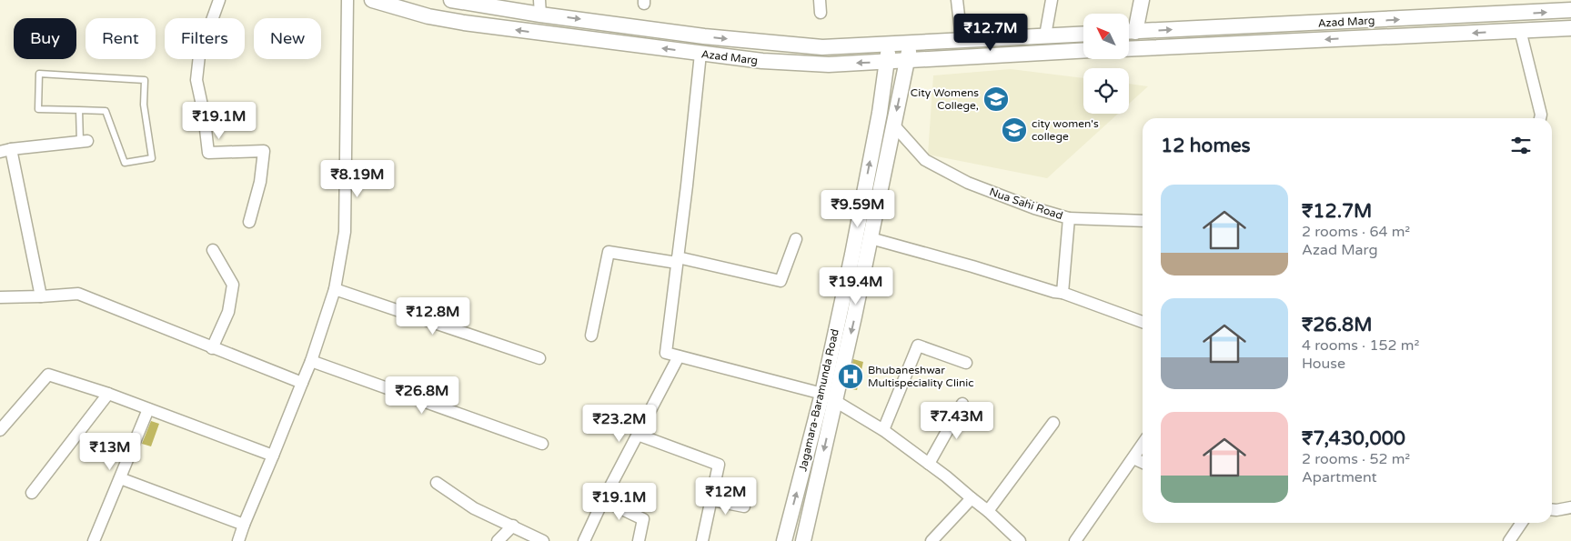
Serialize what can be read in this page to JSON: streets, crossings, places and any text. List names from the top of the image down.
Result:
{
  "streets": {
    "street": ["Azad Marg", "Nua Sahi Road", "Jagamara-Baramunda Road"]
  },
  "crossings": [
    ["Azad Marg", "Jagamara-Baramunda Road"],
    ["Nua Sahi Road", "Jagamara-Baramunda Road"]
  ],
  "places": {
    "school or university": ["City Womens College,", "city women's college"],
    "hospital": ["Bhubaneshwar Multispeciality Clinic"]
  },
  "north": "top left",
  "page": {
    "price": [
      "₹12.7M",
      "₹19.1M",
      "₹8.19M",
      "₹9.59M",
      "₹19.4M",
      "₹12.8M",
      "₹26.8M",
      "₹7.43M",
      "₹23.2M",
      "₹13M",
      "₹12M",
      "₹19.1M"
    ],
    "chip": [
      "Buy",
      "Rent",
      "Filters",
      "New"
    ],
    "heading": "12 homes",
    "list": [
      {
        "name": "₹12.7M",
        "note": "2 rooms · 64 m² · Azad Marg"
      },
      {
        "name": "₹26.8M",
        "note": "4 rooms · 152 m² · House"
      },
      {
        "name": "₹7,430,000",
        "note": "2 rooms · 52 m² · Apartment"
      }
    ]
  }
}
